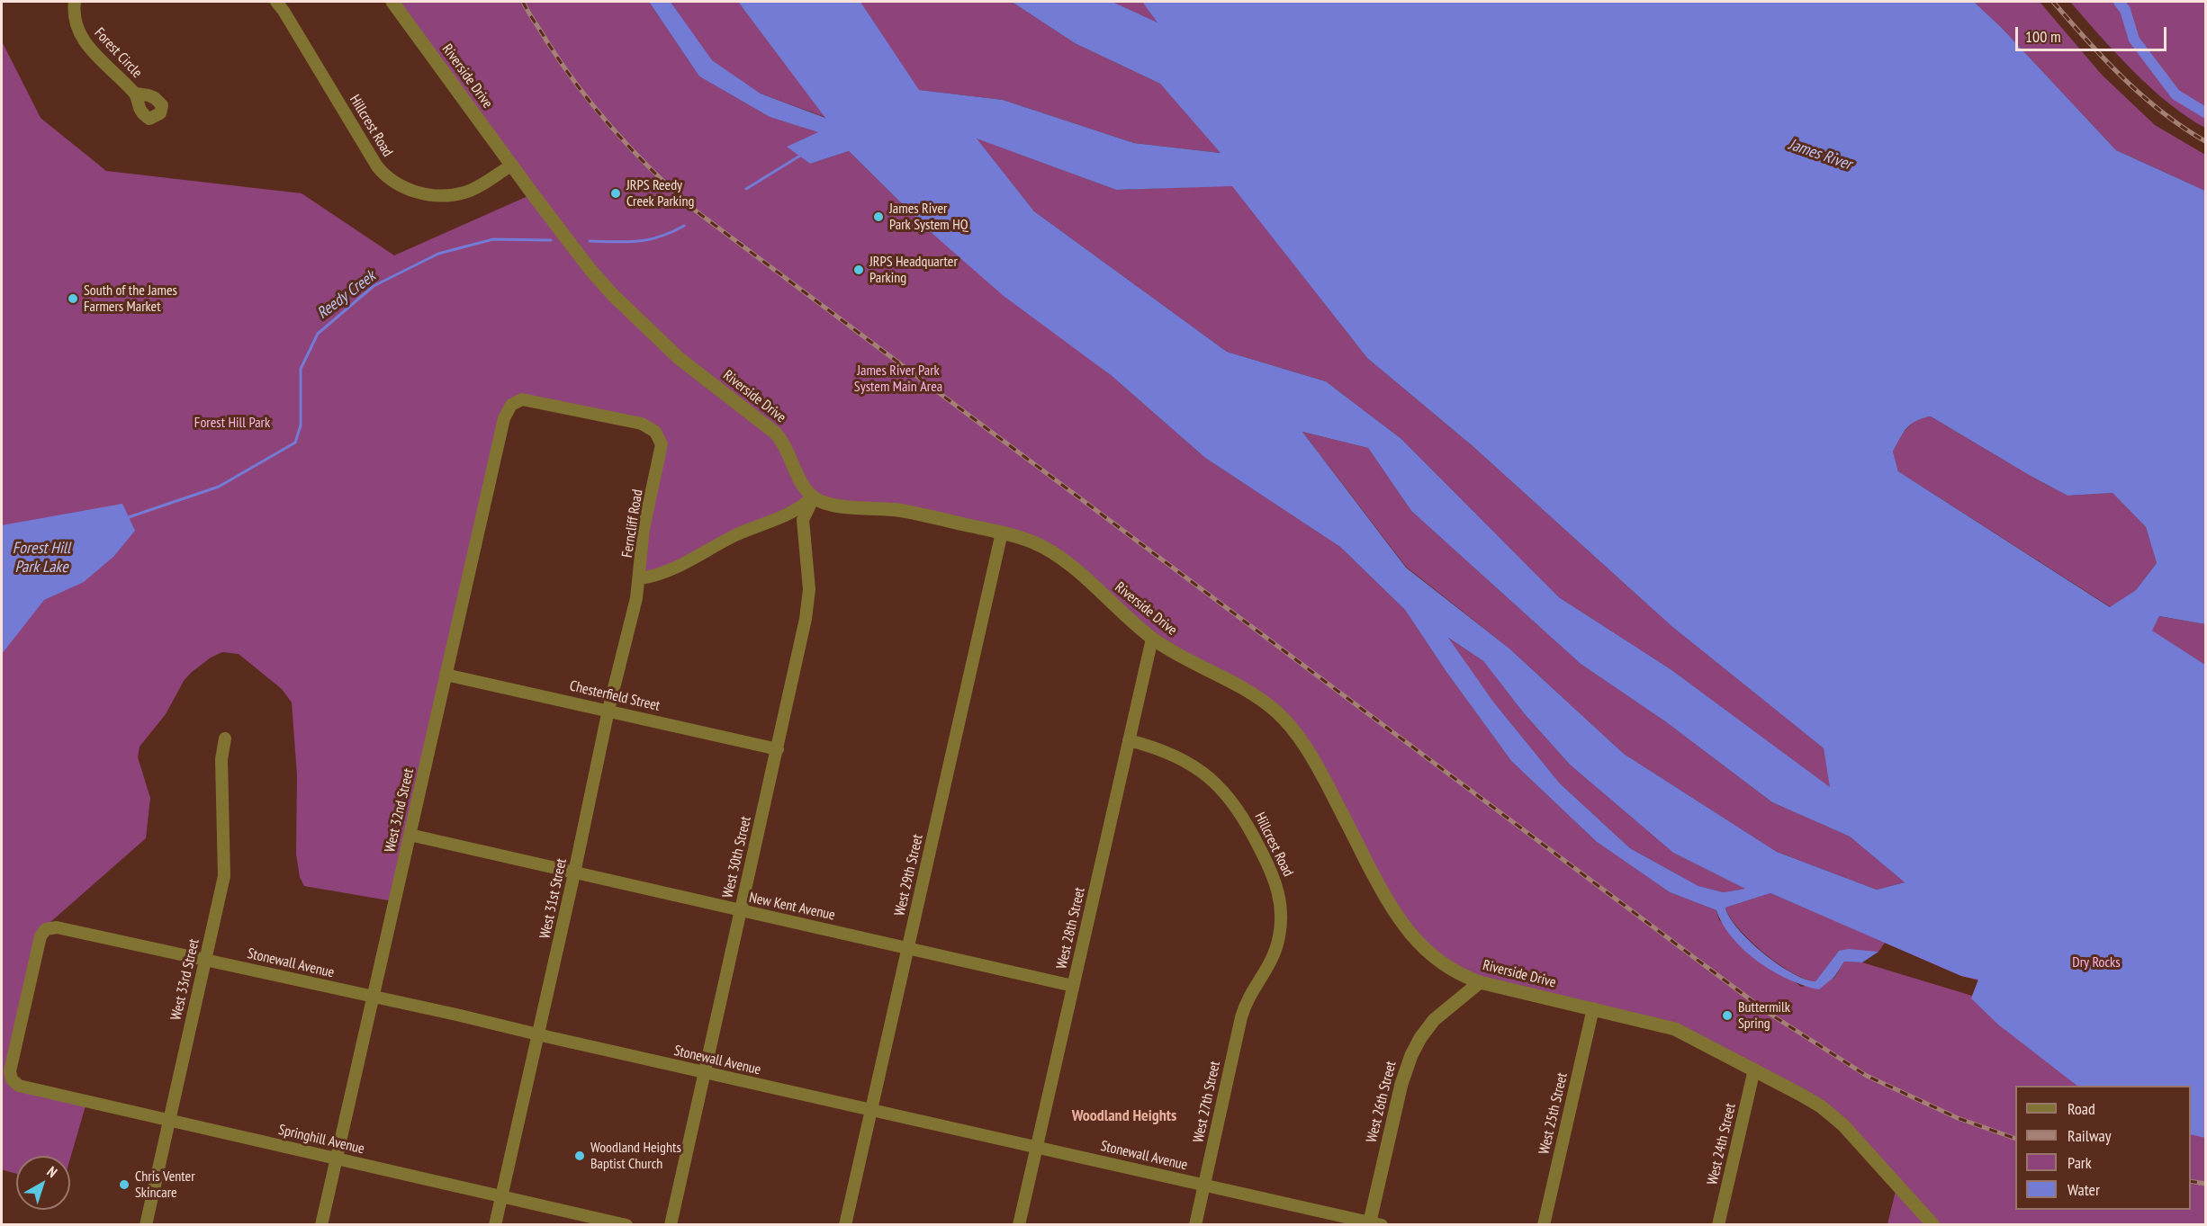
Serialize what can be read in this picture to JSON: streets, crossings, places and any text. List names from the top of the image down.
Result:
{
  "streets": {
    "street": [
      "Forest Circle",
      "Riverside Drive",
      "Hillcrest Road",
      "Ferncliff Road",
      "Chesterfield Street",
      "West 32nd Street",
      "West 30th Street",
      "West 29th Street",
      "West 31st Street",
      "New Kent Avenue",
      "West 28th Street",
      "Stonewall Avenue",
      "West 33rd Street",
      "West 27th Street",
      "West 26th Street",
      "West 25th Street",
      "Springhill Avenue",
      "West 24th Street"
    ]
  },
  "crossings": [
    ["Riverside Drive", "Hillcrest Road"],
    ["Riverside Drive", "Ferncliff Road"],
    ["Riverside Drive", "West 30th Street"],
    ["Riverside Drive", "West 29th Street"],
    ["Riverside Drive", "West 28th Street"],
    ["Riverside Drive", "West 26th Street"],
    ["Riverside Drive", "West 25th Street"],
    ["Riverside Drive", "West 24th Street"],
    ["Hillcrest Road", "West 28th Street"],
    ["Hillcrest Road", "West 27th Street"],
    ["Ferncliff Road", "West 32nd Street"],
    ["Ferncliff Road", "West 30th Street"],
    ["Ferncliff Road", "West 31st Street"],
    ["Chesterfield Street", "West 32nd Street"],
    ["Chesterfield Street", "West 30th Street"],
    ["Chesterfield Street", "West 31st Street"],
    ["West 32nd Street", "New Kent Avenue"],
    ["West 32nd Street", "Stonewall Avenue"],
    ["West 32nd Street", "Springhill Avenue"],
    ["West 30th Street", "New Kent Avenue"],
    ["West 30th Street", "Stonewall Avenue"],
    ["West 29th Street", "New Kent Avenue"],
    ["West 29th Street", "Stonewall Avenue"],
    ["West 31st Street", "New Kent Avenue"],
    ["West 31st Street", "Stonewall Avenue"],
    ["West 31st Street", "Springhill Avenue"],
    ["New Kent Avenue", "West 28th Street"],
    ["West 28th Street", "Stonewall Avenue"],
    ["Stonewall Avenue", "West 33rd Street"],
    ["Stonewall Avenue", "West 27th Street"],
    ["Stonewall Avenue", "West 26th Street"],
    ["Stonewall Avenue", "Springhill Avenue"],
    ["West 33rd Street", "Springhill Avenue"]
  ],
  "districts": ["Woodland Heights"],
  "water": ["James River", "Reedy Creek", "Forest Hill Park Lake"],
  "parks": ["James River Park System Main Area", "Forest Hill Park", "Dry Rocks"],
  "places": [
    "JRPS Reedy Creek Parking",
    "James River Park System HQ",
    "JRPS Headquarter Parking",
    "South of the James Farmers Market",
    "Buttermilk Spring",
    "Woodland Heights Baptist Church",
    "Chris Venter Skincare"
  ],
  "legend": [
    "Road",
    "Railway",
    "Park",
    "Water"
  ],
  "scale_bar": "100 m",
  "north": "top right"
}
